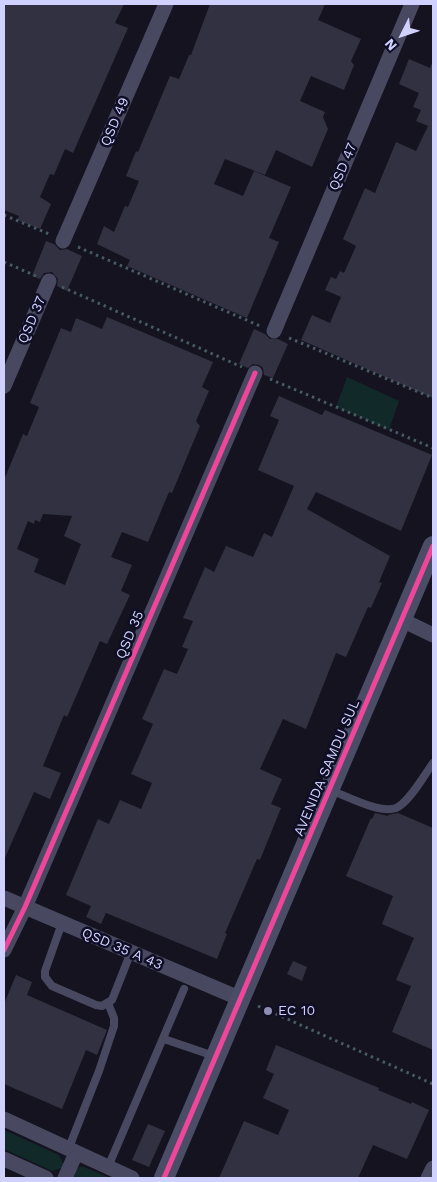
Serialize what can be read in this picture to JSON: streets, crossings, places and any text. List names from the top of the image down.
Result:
{
  "streets": {
    "street": [
      "QSD 49",
      "QSD 47",
      "QSD 37",
      "QSD 35",
      "AVENIDA SAMDU SUL",
      "QSD 35 A 43"
    ]
  },
  "crossings": [
    ["QSD 35", "QSD 35 A 43"],
    ["AVENIDA SAMDU SUL", "QSD 35 A 43"]
  ],
  "places": ["EC 10"],
  "north": "bottom left"
}
